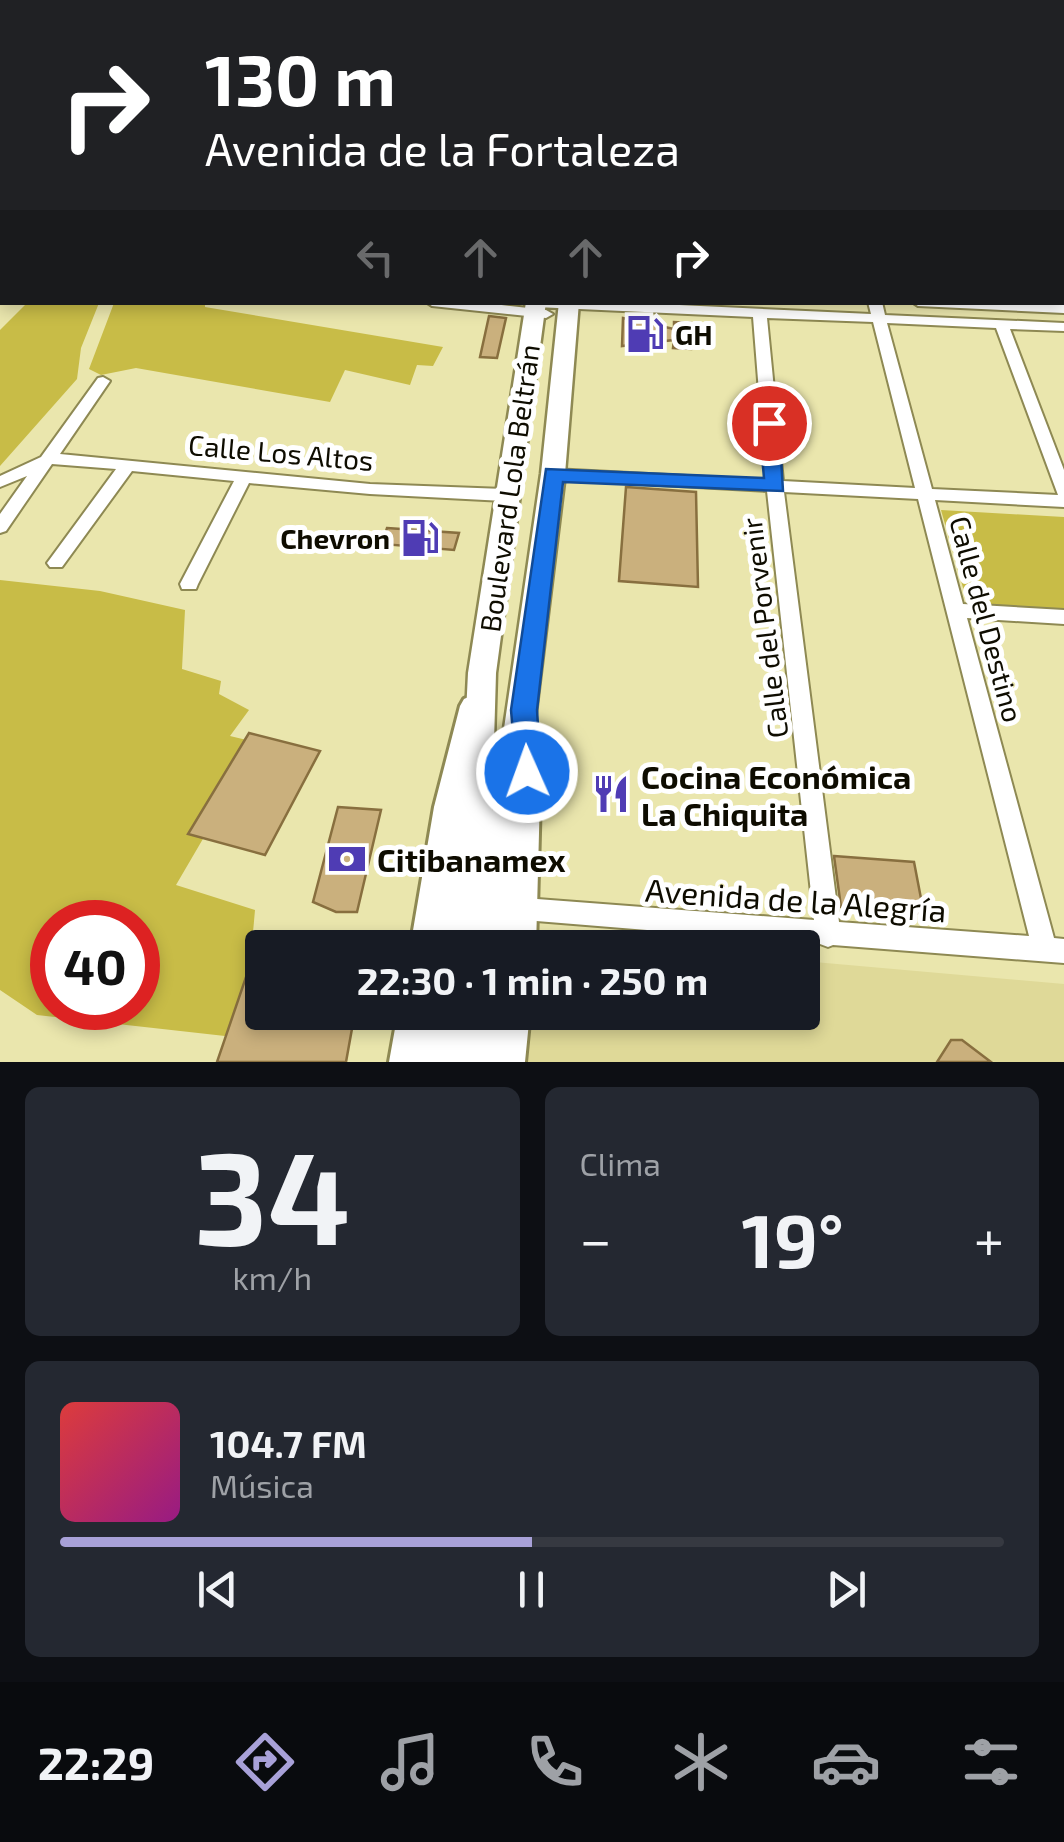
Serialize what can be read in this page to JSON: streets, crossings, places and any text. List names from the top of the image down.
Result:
{
  "streets": {
    "main road": ["Boulevard Lola Beltrán"],
    "street": [
      "Calle Los Altos",
      "Calle del Destino",
      "Calle del Porvenir",
      "Avenida de la Alegría"
    ]
  },
  "crossings": [
    ["Calle Los Altos", "Boulevard Lola Beltrán"],
    ["Boulevard Lola Beltrán", "Avenida de la Alegría"],
    ["Calle del Destino", "Avenida de la Alegría"],
    ["Calle del Porvenir", "Avenida de la Alegría"]
  ],
  "places": {
    "fuel station": ["GH", "Chevron"],
    "restaurant": ["Cocina Económica La Chiquita"],
    "bank": ["Citibanamex"]
  },
  "page": {
    "turn": ["130 m", "Avenida de la Fortaleza"],
    "limit": "40",
    "trip": "22:30 · 1 min · 250 m",
    "tile": [
      ["34", "km/h"],
      "Clima"
    ],
    "heat": ["−", "19°", "+"],
    "song": ["104.7 FM", "Música"],
    "tabs": "22:29"
  }
}
